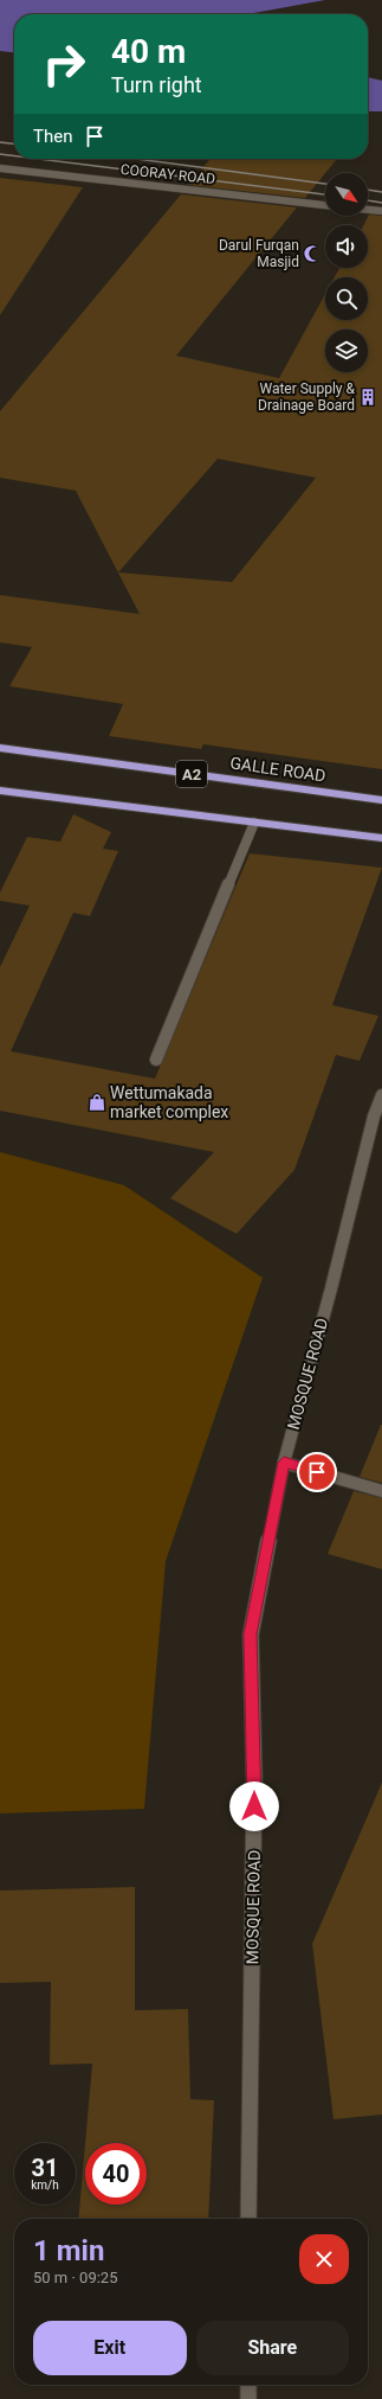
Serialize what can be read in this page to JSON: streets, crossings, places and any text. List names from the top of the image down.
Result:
{
  "streets": {
    "highway": ["GALLE ROAD", "A2"],
    "street": ["COORAY ROAD", "MOSQUE ROAD"]
  },
  "places": {
    "mosque": ["Darul Furqan Masjid"],
    "building": ["Water Supply & Drainage Board"],
    "shop": ["Wettumakada market complex"]
  },
  "north": "bottom right",
  "page": {
    "turn": ["40 m", "Turn right"],
    "then": "Then",
    "speed": "31 km/h",
    "limit": "40",
    "heading": ["1 min", "50 m · 09:25"],
    "buttons": ["Exit", "Share"]
  }
}
